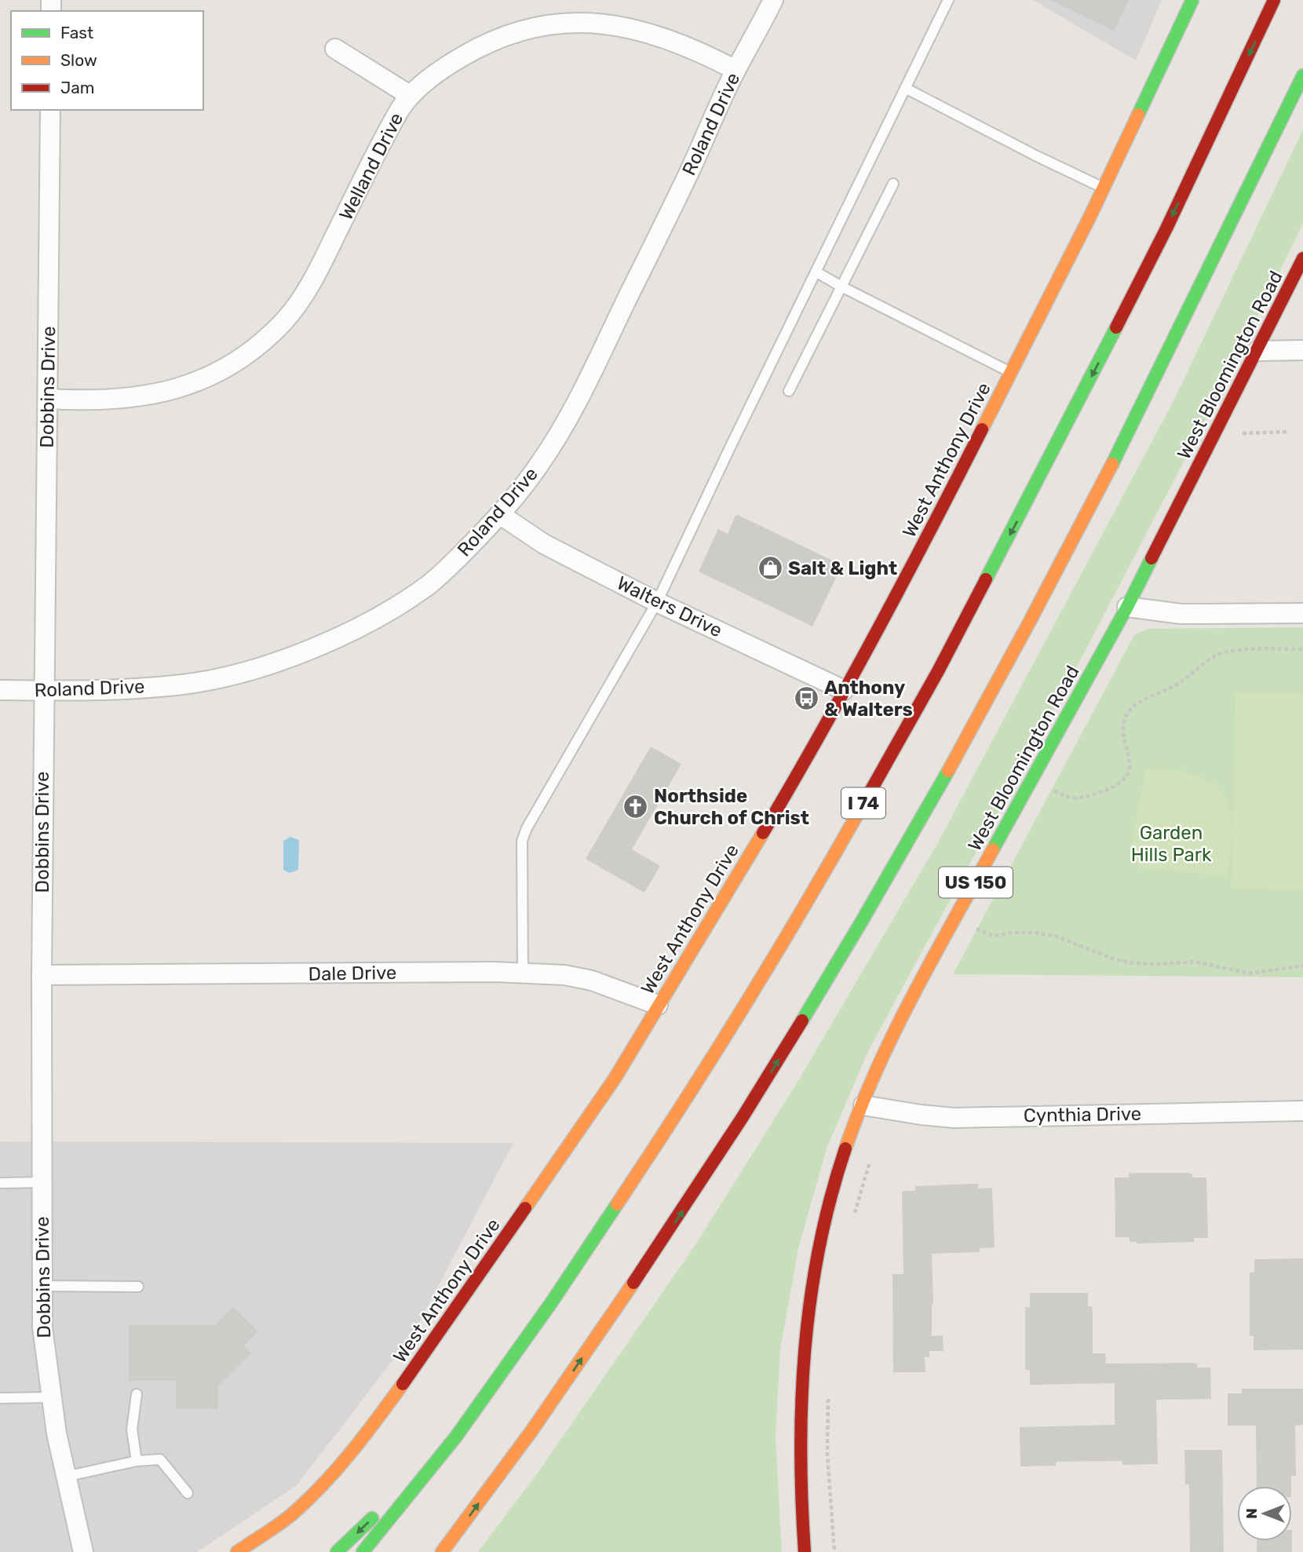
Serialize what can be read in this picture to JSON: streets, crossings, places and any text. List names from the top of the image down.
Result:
{
  "streets": {
    "main road": [
      "West Bloomington Road",
      "West Anthony Drive",
      "I 74",
      "US 150"
    ],
    "street": [
      "Roland Drive",
      "Welland Drive",
      "Dobbins Drive",
      "Walters Drive",
      "Dale Drive",
      "Cynthia Drive"
    ]
  },
  "crossings": [
    ["Roland Drive", "Welland Drive"],
    ["Roland Drive", "Dobbins Drive"],
    ["Roland Drive", "Walters Drive"],
    ["Welland Drive", "Dobbins Drive"],
    ["West Bloomington Road", "Cynthia Drive"],
    ["Dobbins Drive", "Dale Drive"],
    ["West Anthony Drive", "Walters Drive"],
    ["West Anthony Drive", "Dale Drive"]
  ],
  "parks": ["Garden Hills Park"],
  "places": {
    "shop": ["Salt & Light"],
    "bus stop": ["Anthony & Walters"],
    "church": ["Northside Church of Christ"]
  },
  "legend": ["Fast", "Slow", "Jam"],
  "north": "left"
}
